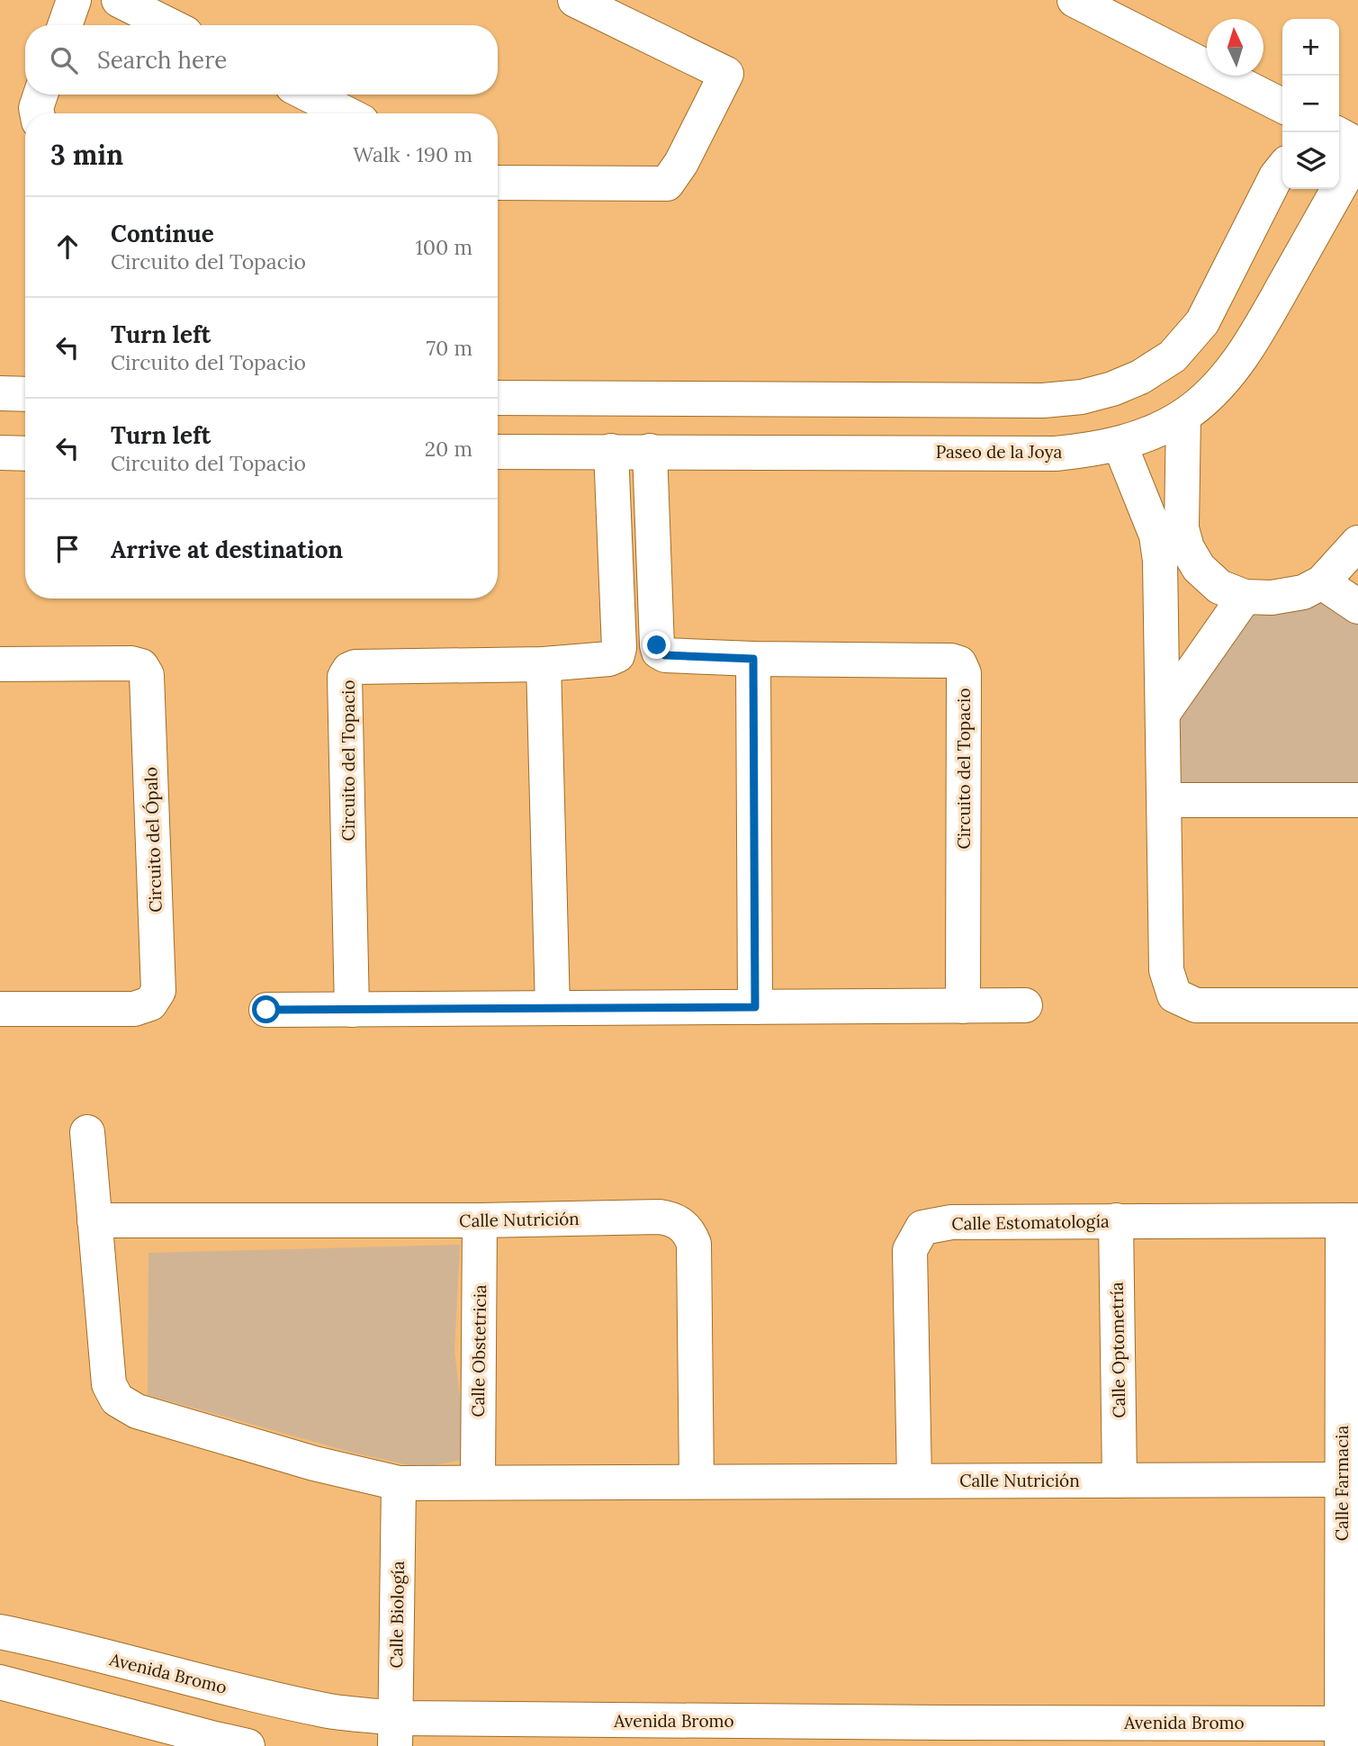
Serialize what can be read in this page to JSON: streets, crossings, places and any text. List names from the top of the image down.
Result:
{
  "streets": {
    "street": [
      "Paseo de la Joya",
      "Circuito del Topacio",
      "Circuito del Ópalo",
      "Calle Nutrición",
      "Calle Estomatología",
      "Calle Optometría",
      "Calle Obstetricia",
      "Calle Farmacia",
      "Calle Biología",
      "Avenida Bromo"
    ]
  },
  "crossings": [
    ["Paseo de la Joya", "Circuito del Topacio"],
    ["Calle Nutrición", "Calle Estomatología"],
    ["Calle Nutrición", "Calle Optometría"],
    ["Calle Nutrición", "Calle Obstetricia"],
    ["Calle Nutrición", "Calle Farmacia"],
    ["Calle Nutrición", "Calle Biología"],
    ["Calle Estomatología", "Calle Optometría"],
    ["Calle Estomatología", "Calle Farmacia"],
    ["Calle Farmacia", "Avenida Bromo"],
    ["Calle Biología", "Avenida Bromo"]
  ],
  "north": "top",
  "page": {
    "map_buttons": ["+", "−"],
    "search": "Search here",
    "heading": ["3 min", "Walk · 190 m"],
    "list": [
      ["Continue", "Circuito del Topacio", "100 m"],
      ["Turn left", "Circuito del Topacio", "70 m"],
      ["Turn left", "Circuito del Topacio", "20 m"],
      "Arrive at destination"
    ]
  }
}
